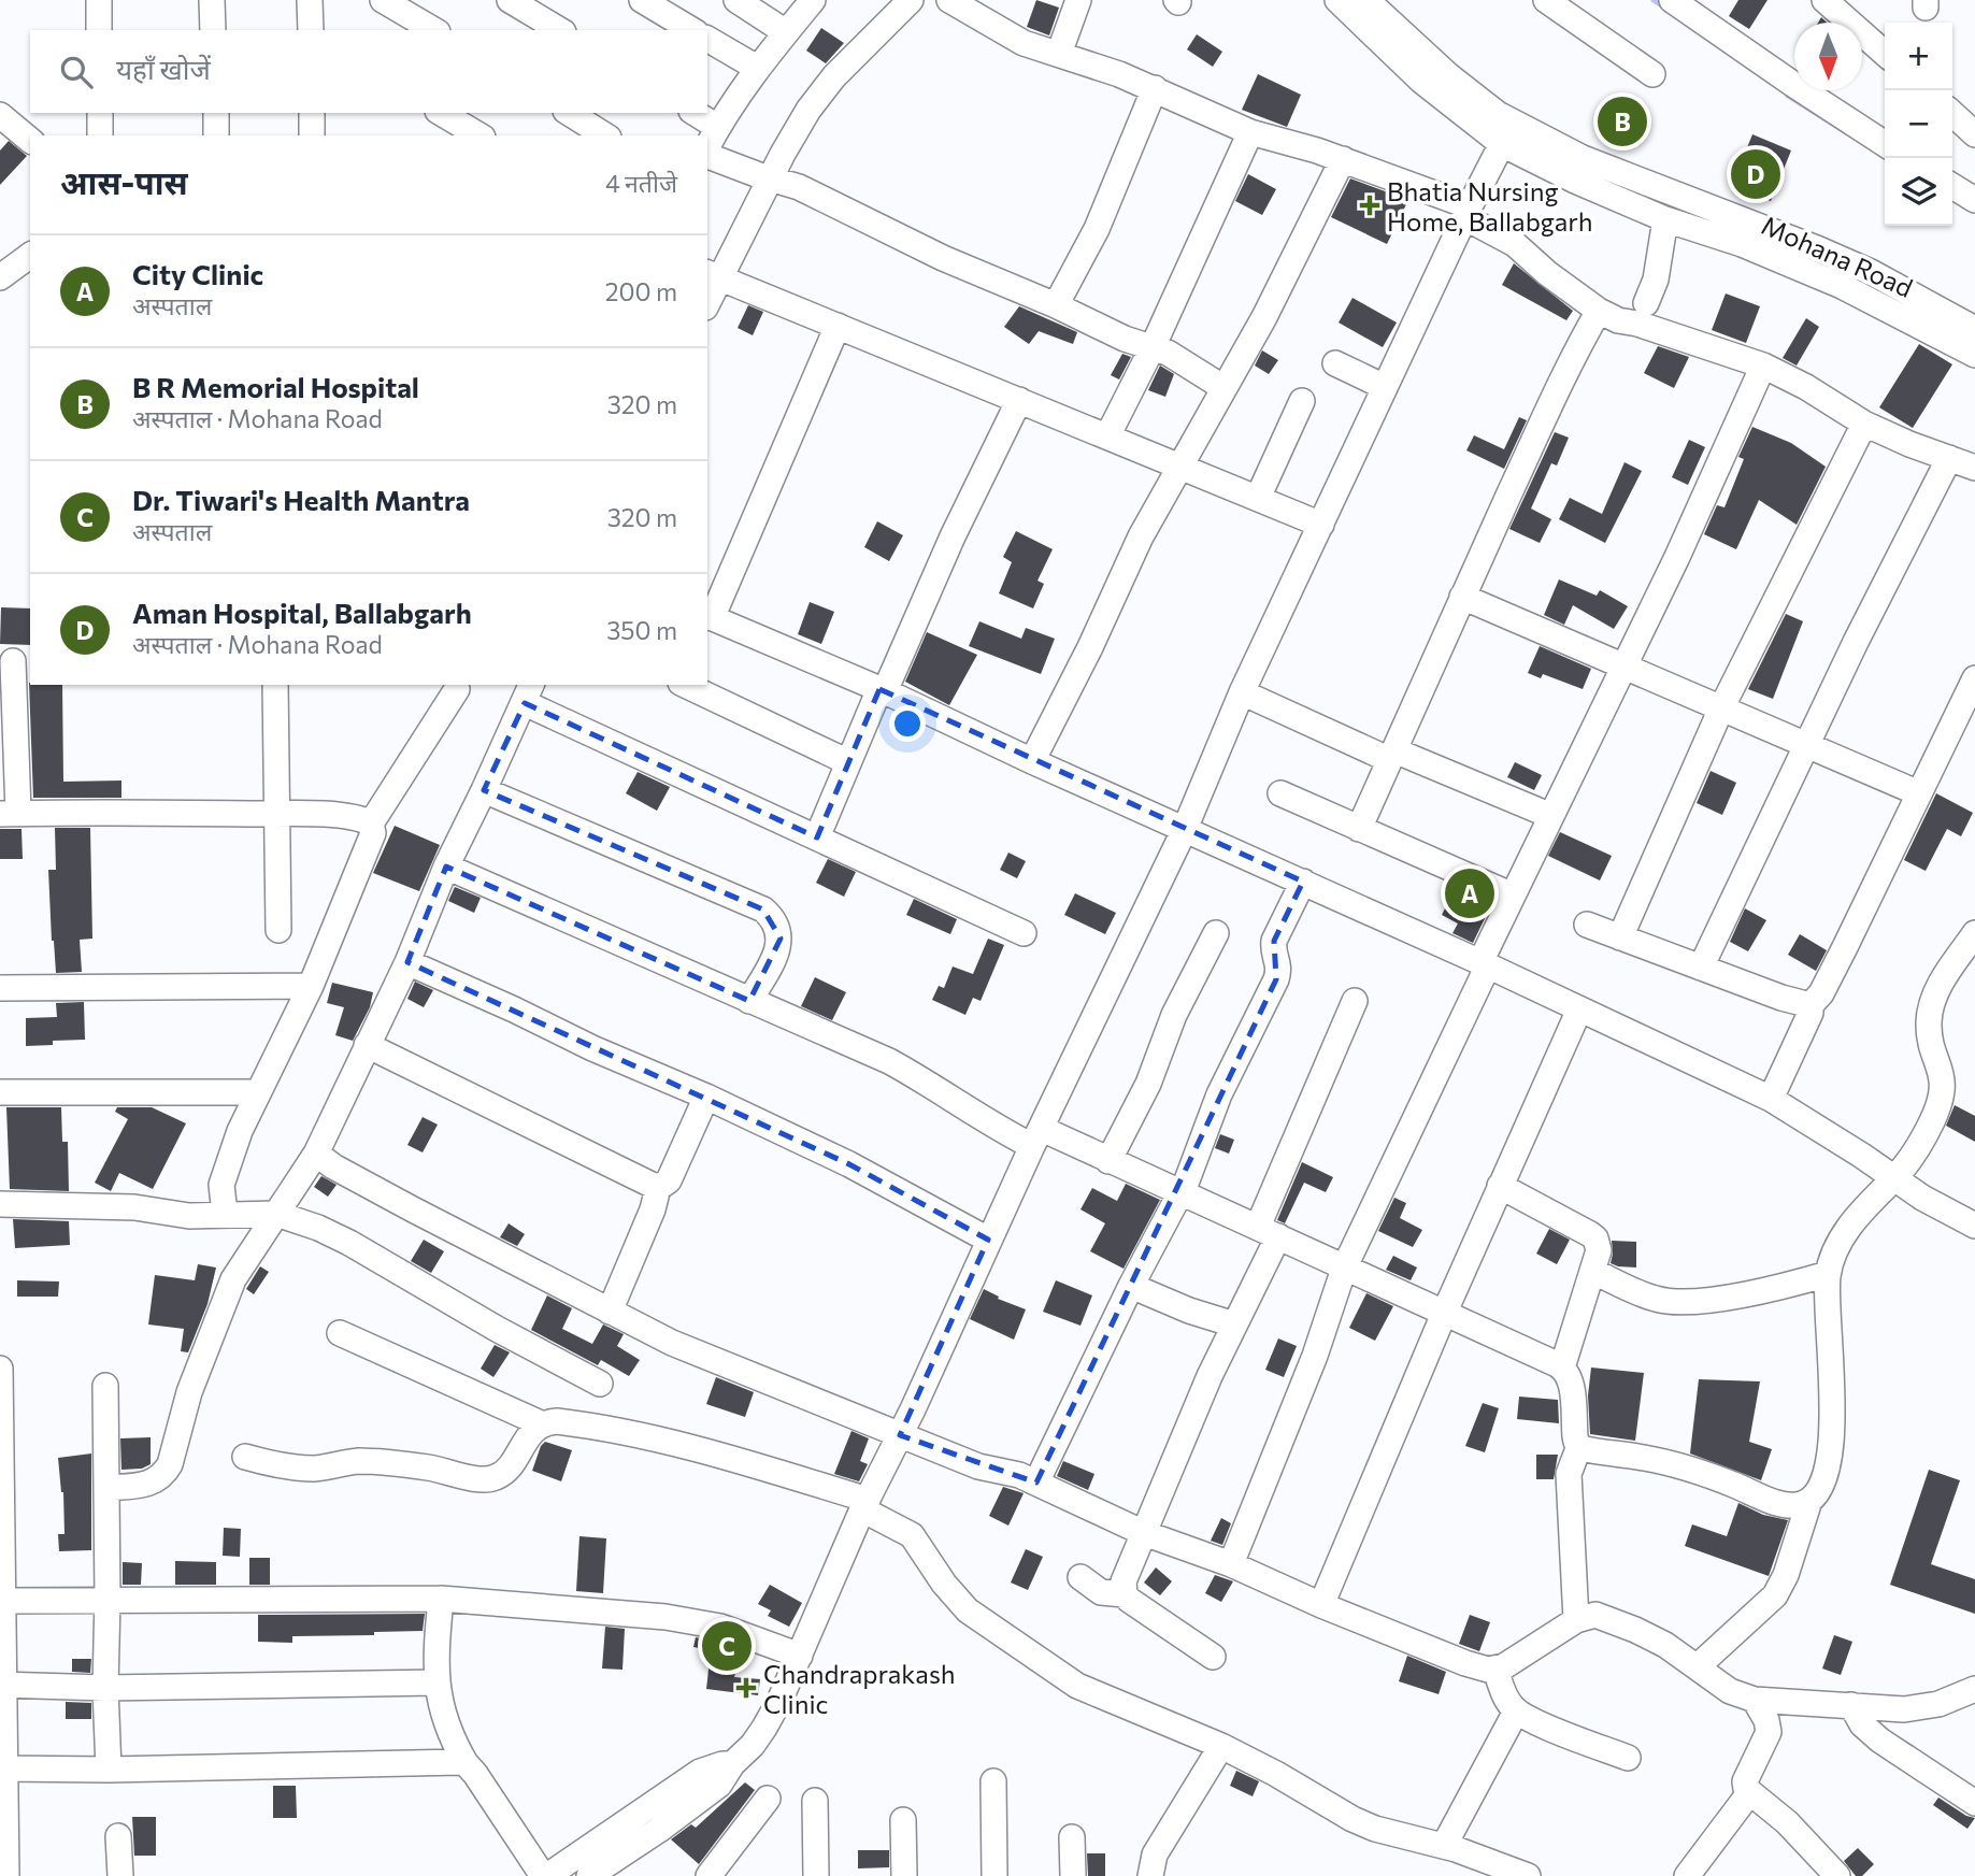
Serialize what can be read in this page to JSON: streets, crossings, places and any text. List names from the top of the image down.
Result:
{
  "streets": {
    "street": ["Mohana Road"]
  },
  "places": {
    "health": ["Bhatia Nursing Home, Ballabgarh", "Chandraprakash Clinic"]
  },
  "north": "bottom",
  "page": {
    "map_buttons": ["+", "−"],
    "search": "यहाँ खोजें",
    "pins": [
      "B",
      "D",
      "A",
      "C"
    ],
    "heading": ["आस-पास", "4 नतीजे"],
    "list": [
      {
        "mark": "A",
        "name": "City Clinic",
        "note": "अस्पताल",
        "value": "200 m"
      },
      {
        "mark": "B",
        "name": "B R Memorial Hospital",
        "note": "अस्पताल · Mohana Road",
        "value": "320 m"
      },
      {
        "mark": "C",
        "name": "Dr. Tiwari's Health Mantra",
        "note": "अस्पताल",
        "value": "320 m"
      },
      {
        "mark": "D",
        "name": "Aman Hospital, Ballabgarh",
        "note": "अस्पताल · Mohana Road",
        "value": "350 m"
      }
    ]
  }
}
